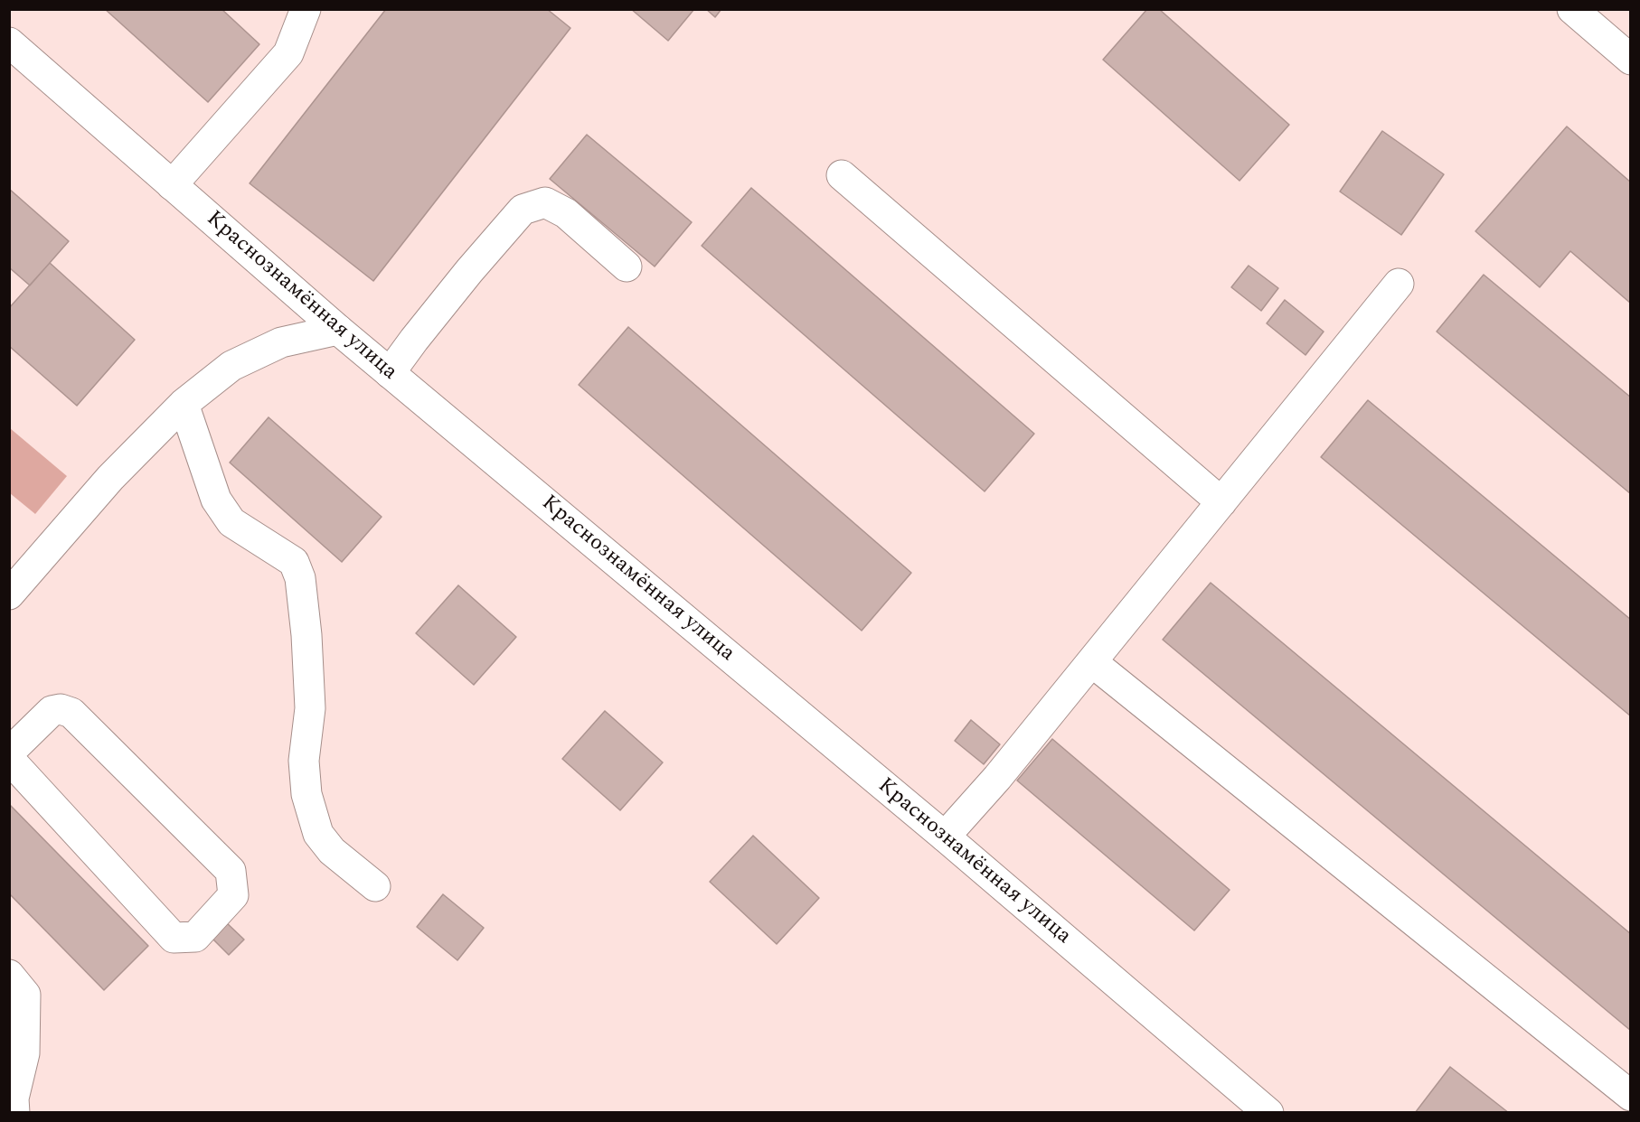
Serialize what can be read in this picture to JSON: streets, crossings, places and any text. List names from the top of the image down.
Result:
{
  "streets": {
    "main road": ["Краснознамённая улица"]
  }
}
